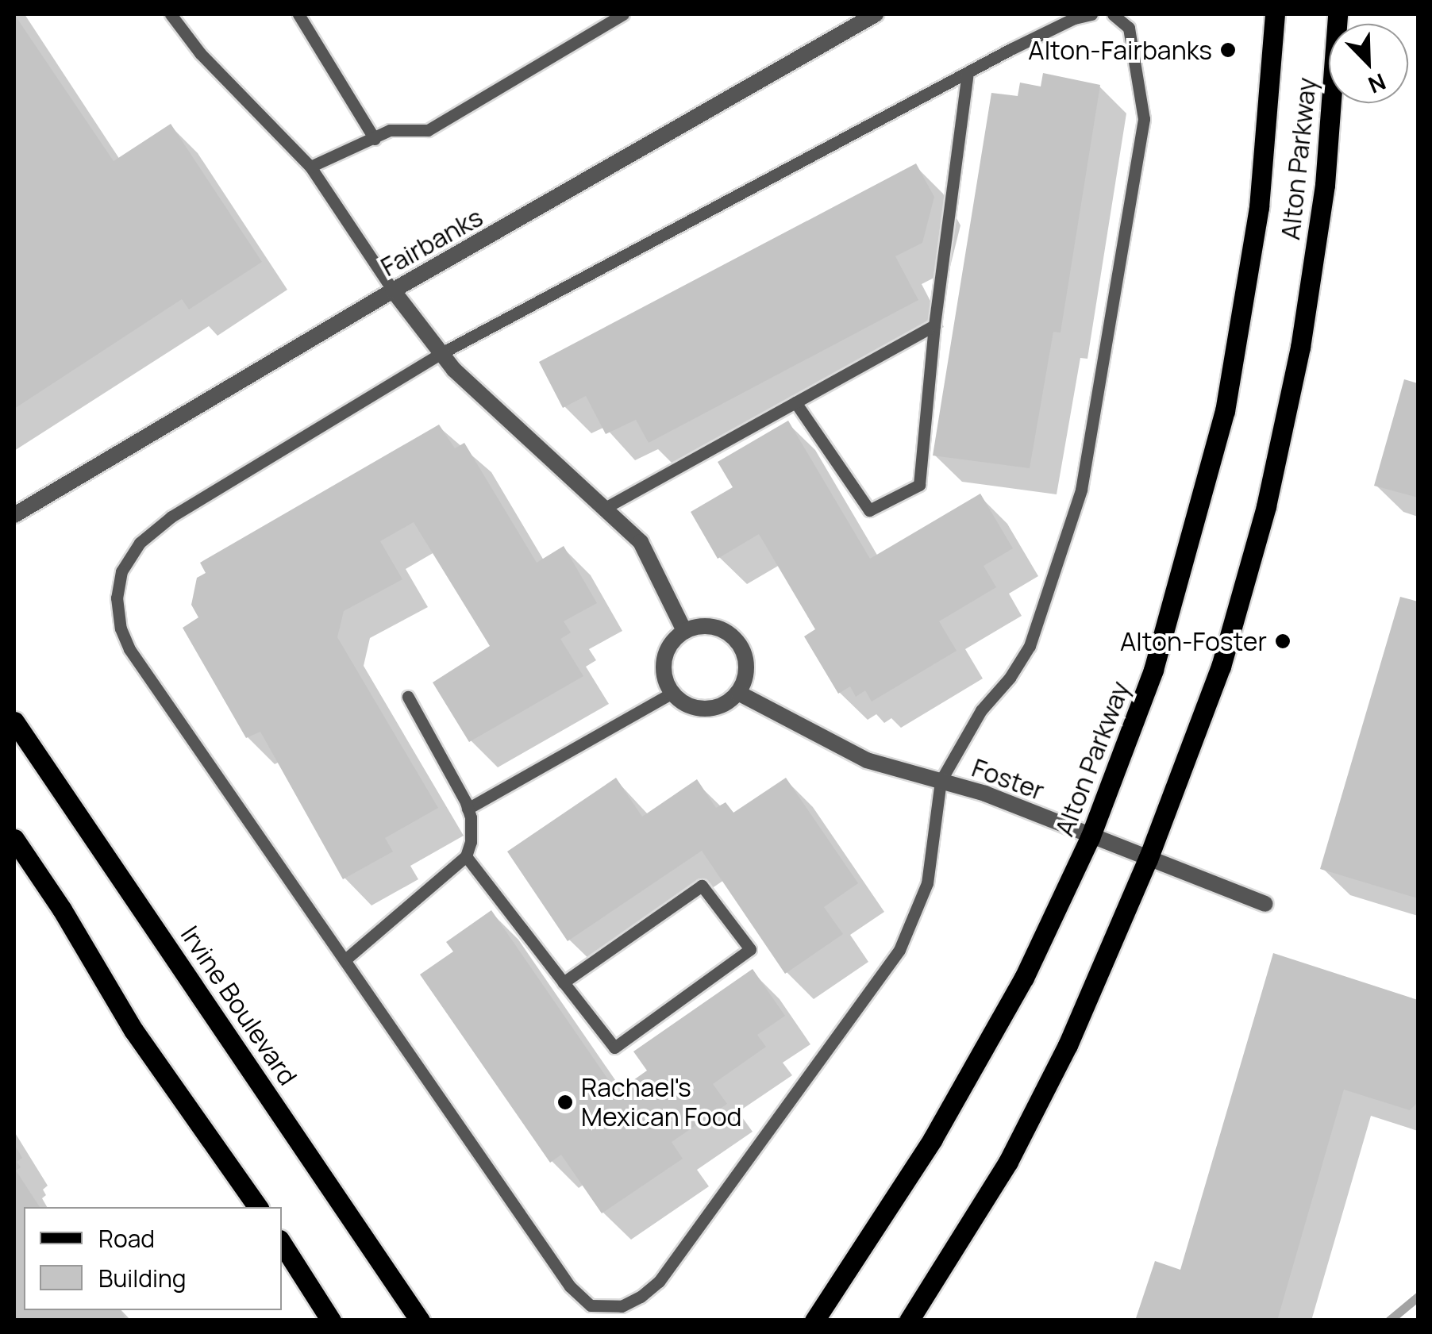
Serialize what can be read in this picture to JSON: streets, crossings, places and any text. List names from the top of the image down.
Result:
{
  "streets": {
    "main road": ["Alton Parkway", "Irvine Boulevard"],
    "street": ["Fairbanks", "Foster"]
  },
  "crossings": [
    ["Alton Parkway", "Foster"]
  ],
  "places": ["Alton-Fairbanks", "Alton-Foster", "Rachael's Mexican Food"],
  "legend": ["Road", "Building"],
  "north": "bottom right"
}
